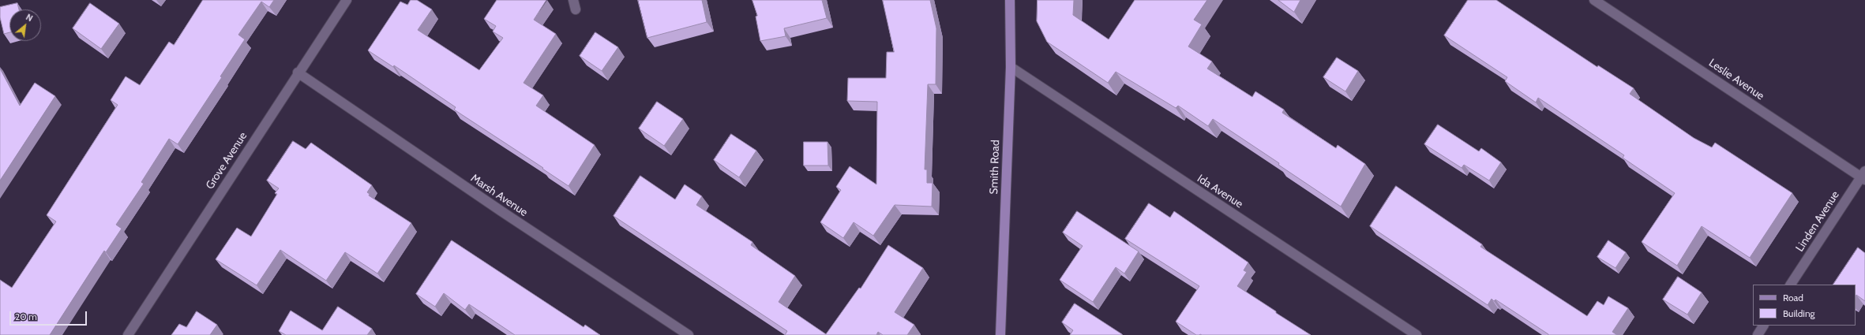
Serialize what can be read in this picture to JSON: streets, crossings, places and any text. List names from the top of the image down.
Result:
{
  "streets": {
    "main road": ["Smith Road"],
    "street": [
      "Leslie Avenue",
      "Grove Avenue",
      "Ida Avenue",
      "Marsh Avenue",
      "Linden Avenue"
    ]
  },
  "crossings": [
    ["Leslie Avenue", "Linden Avenue"],
    ["Grove Avenue", "Marsh Avenue"],
    ["Smith Road", "Ida Avenue"]
  ],
  "legend": ["Road", "Building"],
  "scale_bar": "20 m",
  "north": "top right"
}
